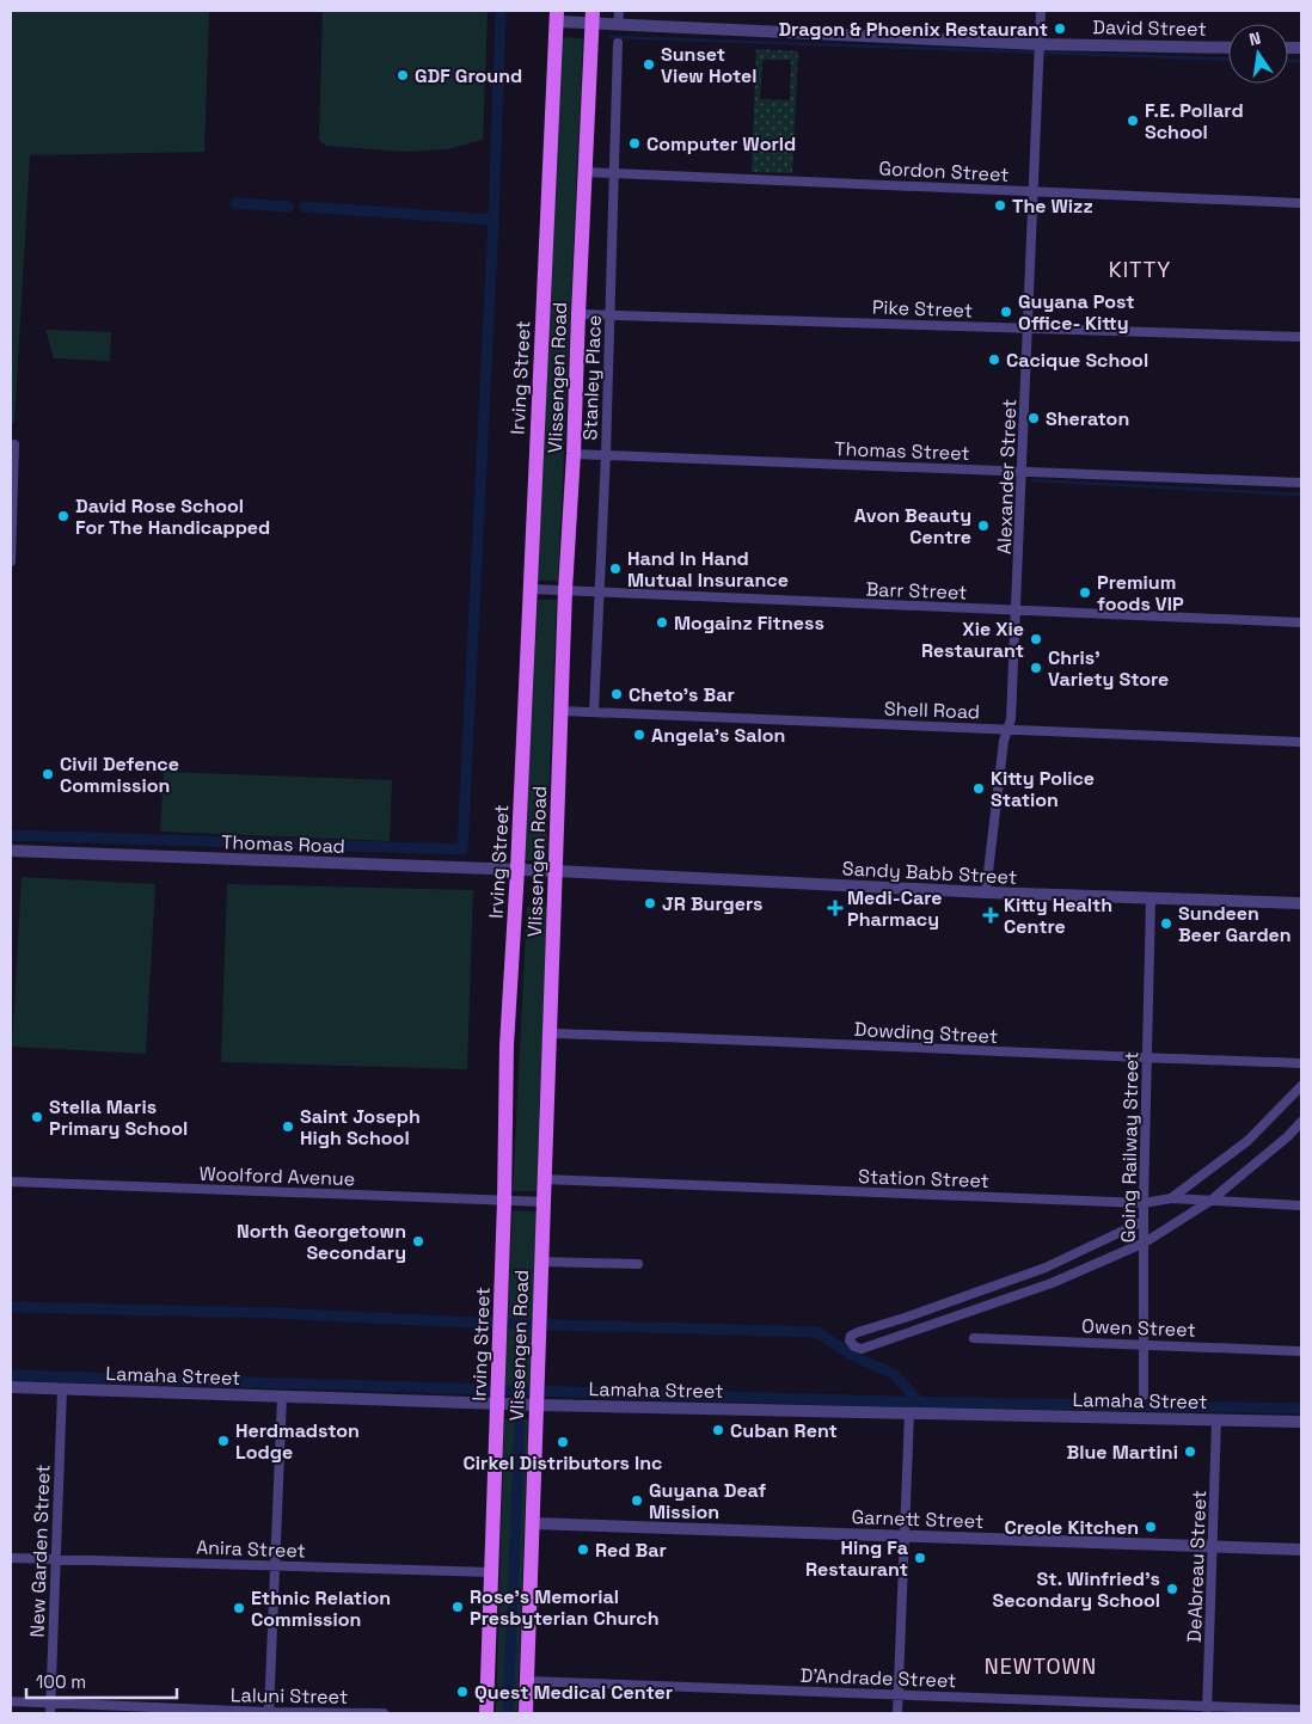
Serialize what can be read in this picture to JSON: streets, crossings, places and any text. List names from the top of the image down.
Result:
{
  "streets": {
    "main road": ["Irving Street", "Vlissengen Road"],
    "street": [
      "David Street",
      "Gordon Street",
      "Pike Street",
      "Stanley Place",
      "Thomas Street",
      "Alexander Street",
      "Barr Street",
      "Shell Road",
      "Thomas Road",
      "Sandy Babb Street",
      "Dowding Street",
      "Going Railway Street",
      "Woolford Avenue",
      "Station Street",
      "Owen Street",
      "Lamaha Street",
      "Garnett Street",
      "Anira Street",
      "New Garden Street",
      "DeAbreau Street",
      "D'Andrade Street",
      "Laluni Street"
    ]
  },
  "crossings": [
    ["David Street", "Irving Street"],
    ["David Street", "Vlissengen Road"],
    ["David Street", "Alexander Street"],
    ["Gordon Street", "Vlissengen Road"],
    ["Gordon Street", "Stanley Place"],
    ["Gordon Street", "Alexander Street"],
    ["Pike Street", "Vlissengen Road"],
    ["Pike Street", "Stanley Place"],
    ["Pike Street", "Alexander Street"],
    ["Irving Street", "Barr Street"],
    ["Irving Street", "Thomas Road"],
    ["Irving Street", "Woolford Avenue"],
    ["Irving Street", "Lamaha Street"],
    ["Irving Street", "Anira Street"],
    ["Vlissengen Road", "Thomas Street"],
    ["Vlissengen Road", "Barr Street"],
    ["Vlissengen Road", "Shell Road"],
    ["Vlissengen Road", "Thomas Road"],
    ["Vlissengen Road", "Sandy Babb Street"],
    ["Vlissengen Road", "Dowding Street"],
    ["Vlissengen Road", "Woolford Avenue"],
    ["Vlissengen Road", "Station Street"],
    ["Vlissengen Road", "Lamaha Street"],
    ["Vlissengen Road", "Garnett Street"],
    ["Vlissengen Road", "D'Andrade Street"],
    ["Stanley Place", "Thomas Street"],
    ["Stanley Place", "Barr Street"],
    ["Stanley Place", "Shell Road"],
    ["Thomas Street", "Alexander Street"],
    ["Alexander Street", "Barr Street"],
    ["Alexander Street", "Shell Road"],
    ["Alexander Street", "Sandy Babb Street"],
    ["Thomas Road", "Sandy Babb Street"],
    ["Sandy Babb Street", "Going Railway Street"],
    ["Dowding Street", "Going Railway Street"],
    ["Going Railway Street", "Station Street"],
    ["Going Railway Street", "Owen Street"],
    ["Lamaha Street", "New Garden Street"],
    ["Lamaha Street", "DeAbreau Street"],
    ["Garnett Street", "DeAbreau Street"],
    ["Anira Street", "New Garden Street"],
    ["New Garden Street", "Laluni Street"],
    ["DeAbreau Street", "D'Andrade Street"]
  ],
  "districts": ["KITTY", "NEWTOWN"],
  "places": {
    "other": [
      "Dragon & Phoenix Restaurant",
      "Sunset View Hotel",
      "GDF Ground",
      "F.E. Pollard School",
      "Computer World",
      "The Wizz",
      "Guyana Post Office- Kitty",
      "Cacique School",
      "Sheraton",
      "David Rose School For The Handicapped",
      "Avon Beauty Centre",
      "Hand In Hand Mutual Insurance",
      "Premium foods VIP",
      "Mogainz Fitness",
      "Xie Xie Restaurant",
      "Chris' Variety Store",
      "Cheto's Bar",
      "Angela's Salon",
      "Civil Defence Commission",
      "Kitty Police Station",
      "JR Burgers",
      "Sundeen Beer Garden",
      "Stella Maris Primary School",
      "Saint Joseph High School",
      "North Georgetown Secondary",
      "Cuban Rent",
      "Herdmadston Lodge",
      "Cirkel Distributors Inc",
      "Blue Martini",
      "Guyana Deaf Mission",
      "Creole Kitchen",
      "Red Bar",
      "Hing Fa Restaurant",
      "St. Winfried's Secondary School",
      "Rose's Memorial Presbyterian Church",
      "Ethnic Relation Commission",
      "Quest Medical Center"
    ],
    "health": ["Medi-Care Pharmacy", "Kitty Health Centre"]
  },
  "scale_bar": "100 m",
  "north": "top"
}
